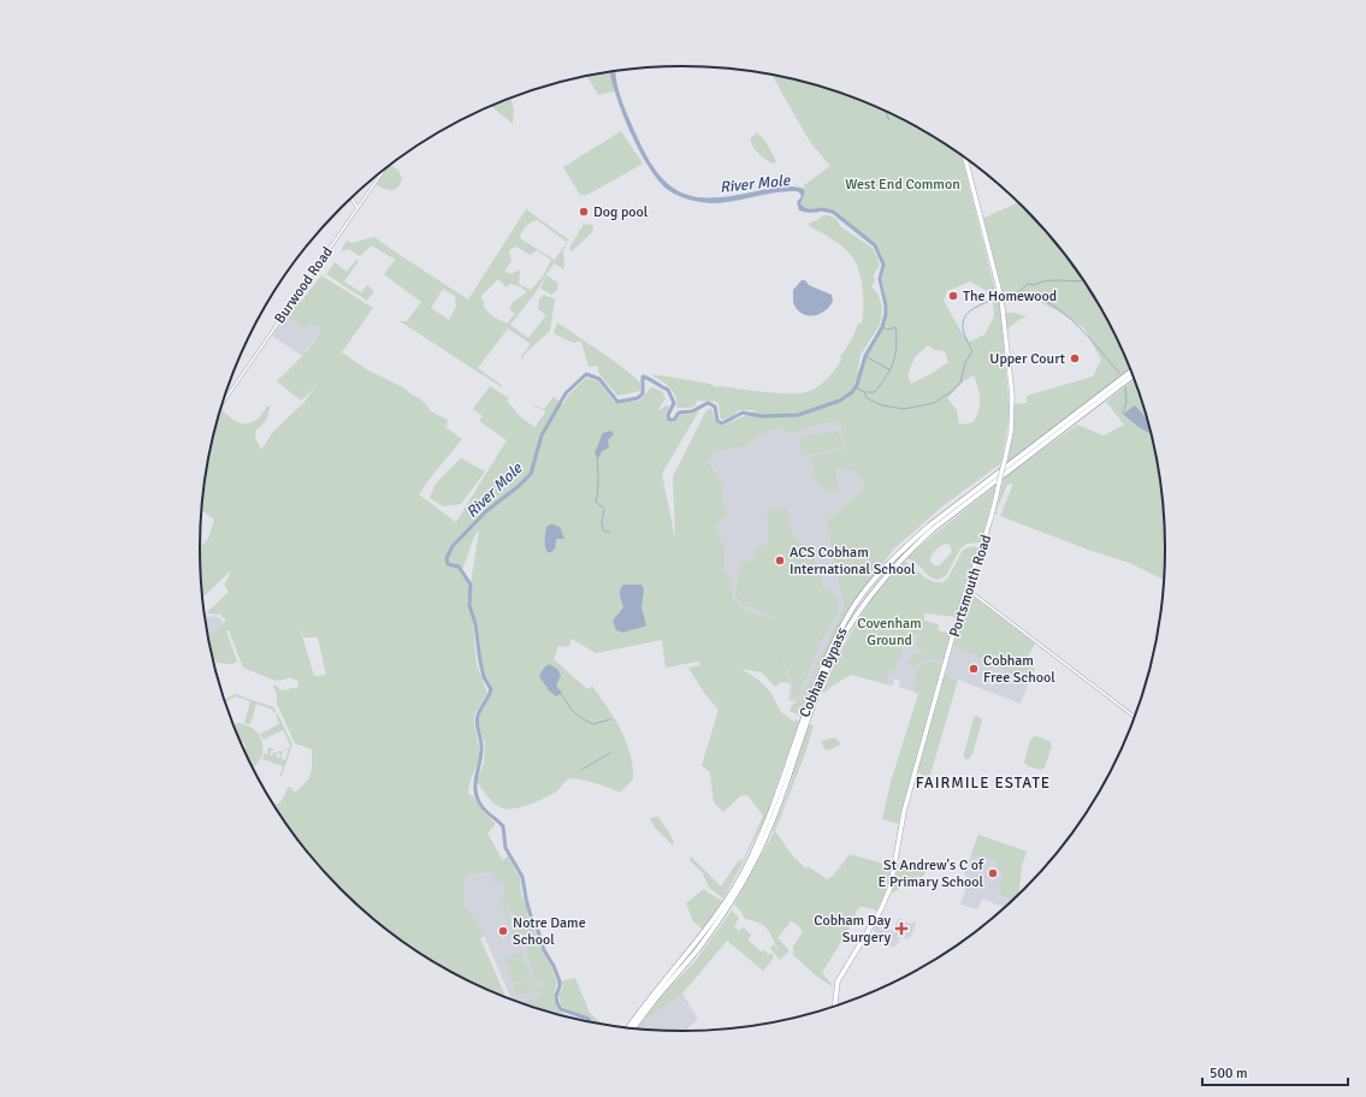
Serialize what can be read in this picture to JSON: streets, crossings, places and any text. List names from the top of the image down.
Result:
{
  "streets": {
    "highway": ["Cobham Bypass"],
    "main road": ["Portsmouth Road"],
    "street": ["Burwood Road"]
  },
  "districts": ["FAIRMILE ESTATE"],
  "water": ["River Mole"],
  "parks": ["West End Common", "Covenham Ground"],
  "places": {
    "other": [
      "Dog pool",
      "The Homewood",
      "Upper Court",
      "ACS Cobham International School",
      "Cobham Free School",
      "St Andrew's C of E Primary School",
      "Notre Dame School"
    ],
    "health": ["Cobham Day Surgery"]
  },
  "scale_bar": "500 m"
}
